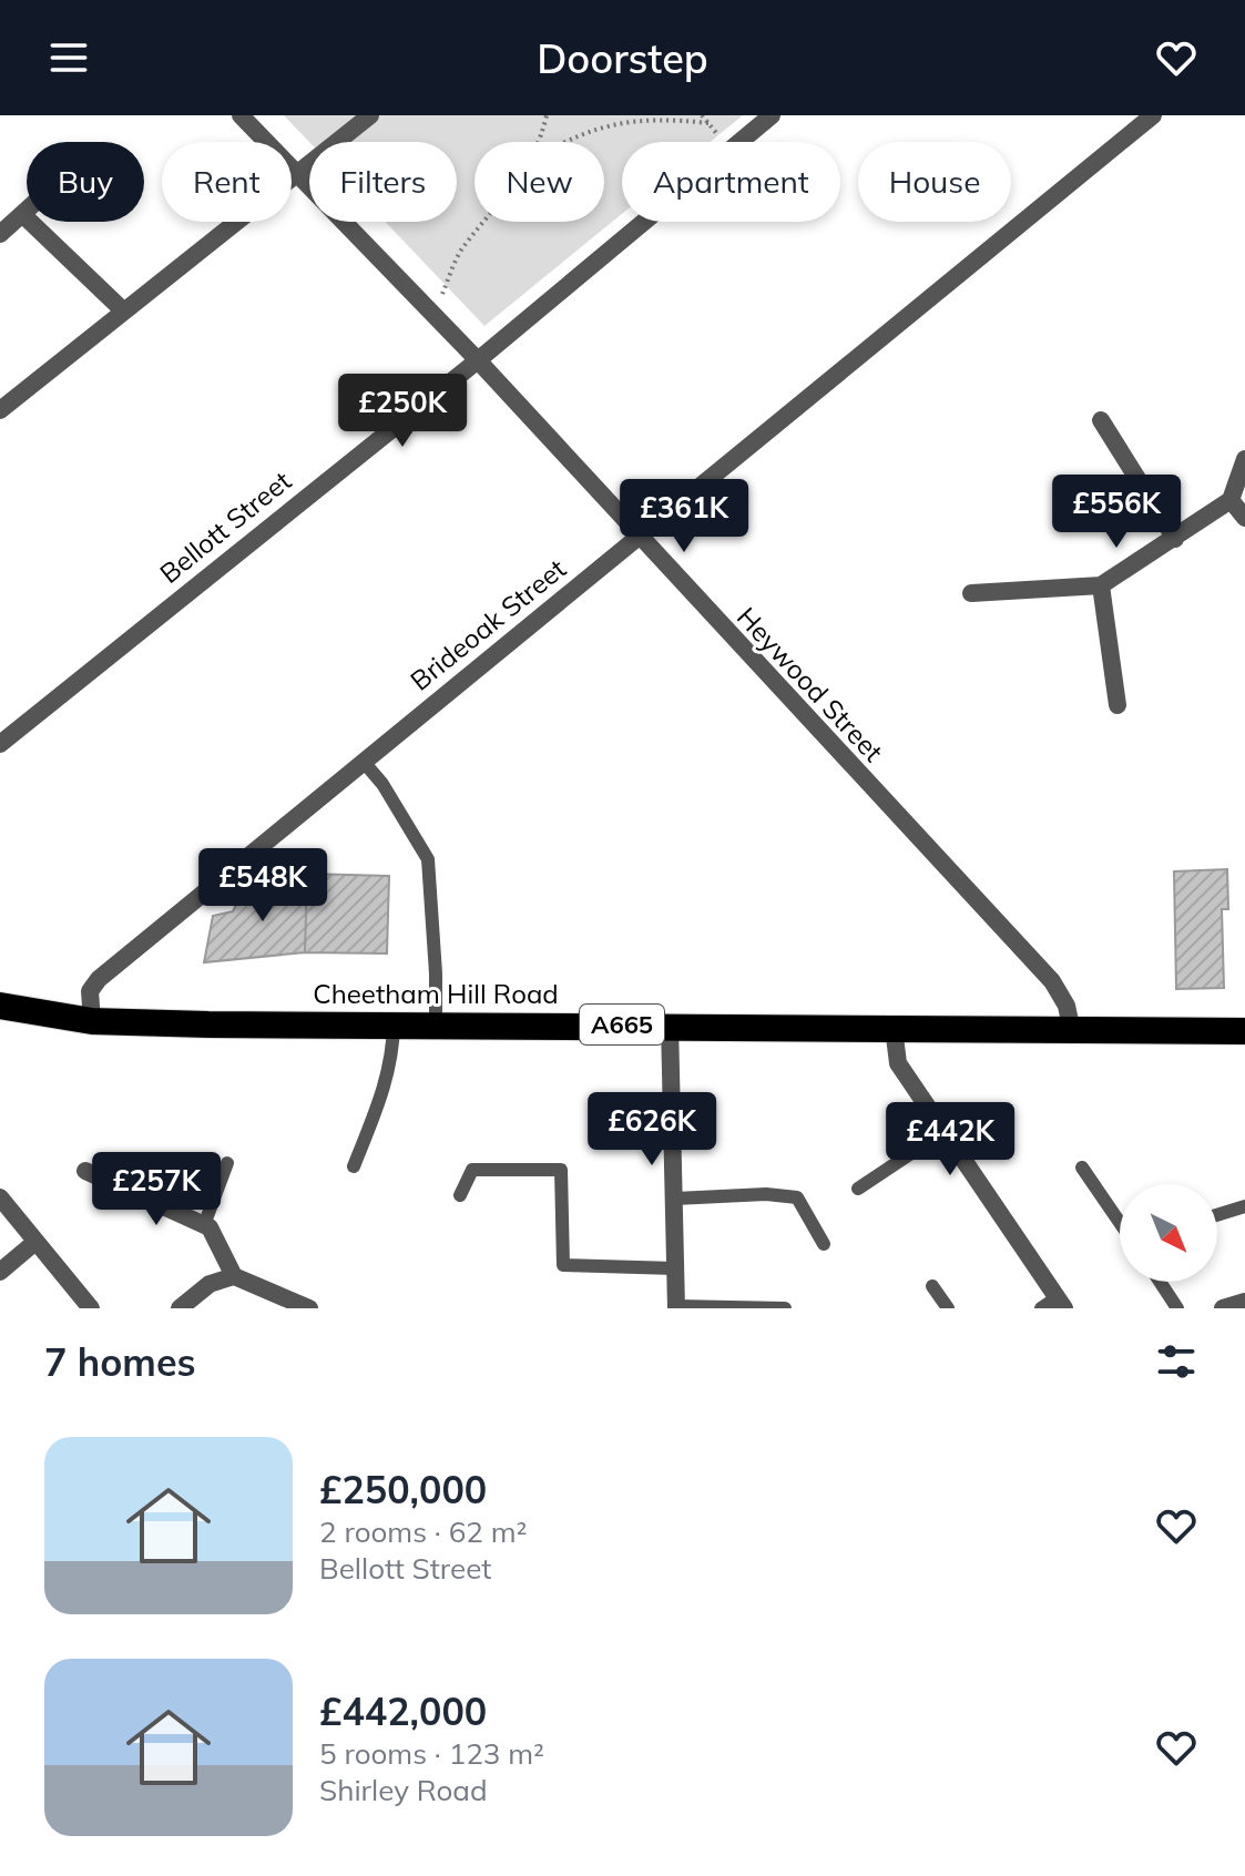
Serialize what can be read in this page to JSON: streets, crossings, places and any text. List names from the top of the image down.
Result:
{
  "streets": {
    "highway": ["Cheetham Hill Road", "A665"],
    "street": ["Bellott Street", "Brideoak Street", "Heywood Street"]
  },
  "crossings": [
    ["Bellott Street", "Heywood Street"],
    ["Brideoak Street", "Heywood Street"],
    ["Brideoak Street", "Cheetham Hill Road"],
    ["Heywood Street", "Cheetham Hill Road"]
  ],
  "north": "bottom right",
  "page": {
    "header": "Doorstep",
    "chip": [
      "Buy",
      "Rent",
      "Filters",
      "New",
      "Apartment",
      "House"
    ],
    "price": [
      "£250K",
      "£556K",
      "£361K",
      "£548K",
      "£626K",
      "£442K",
      "£257K"
    ],
    "heading": "7 homes",
    "list": [
      {
        "name": "£250,000",
        "note": "2 rooms · 62 m² · Bellott Street"
      },
      {
        "name": "£442,000",
        "note": "5 rooms · 123 m² · Shirley Road"
      }
    ]
  }
}
